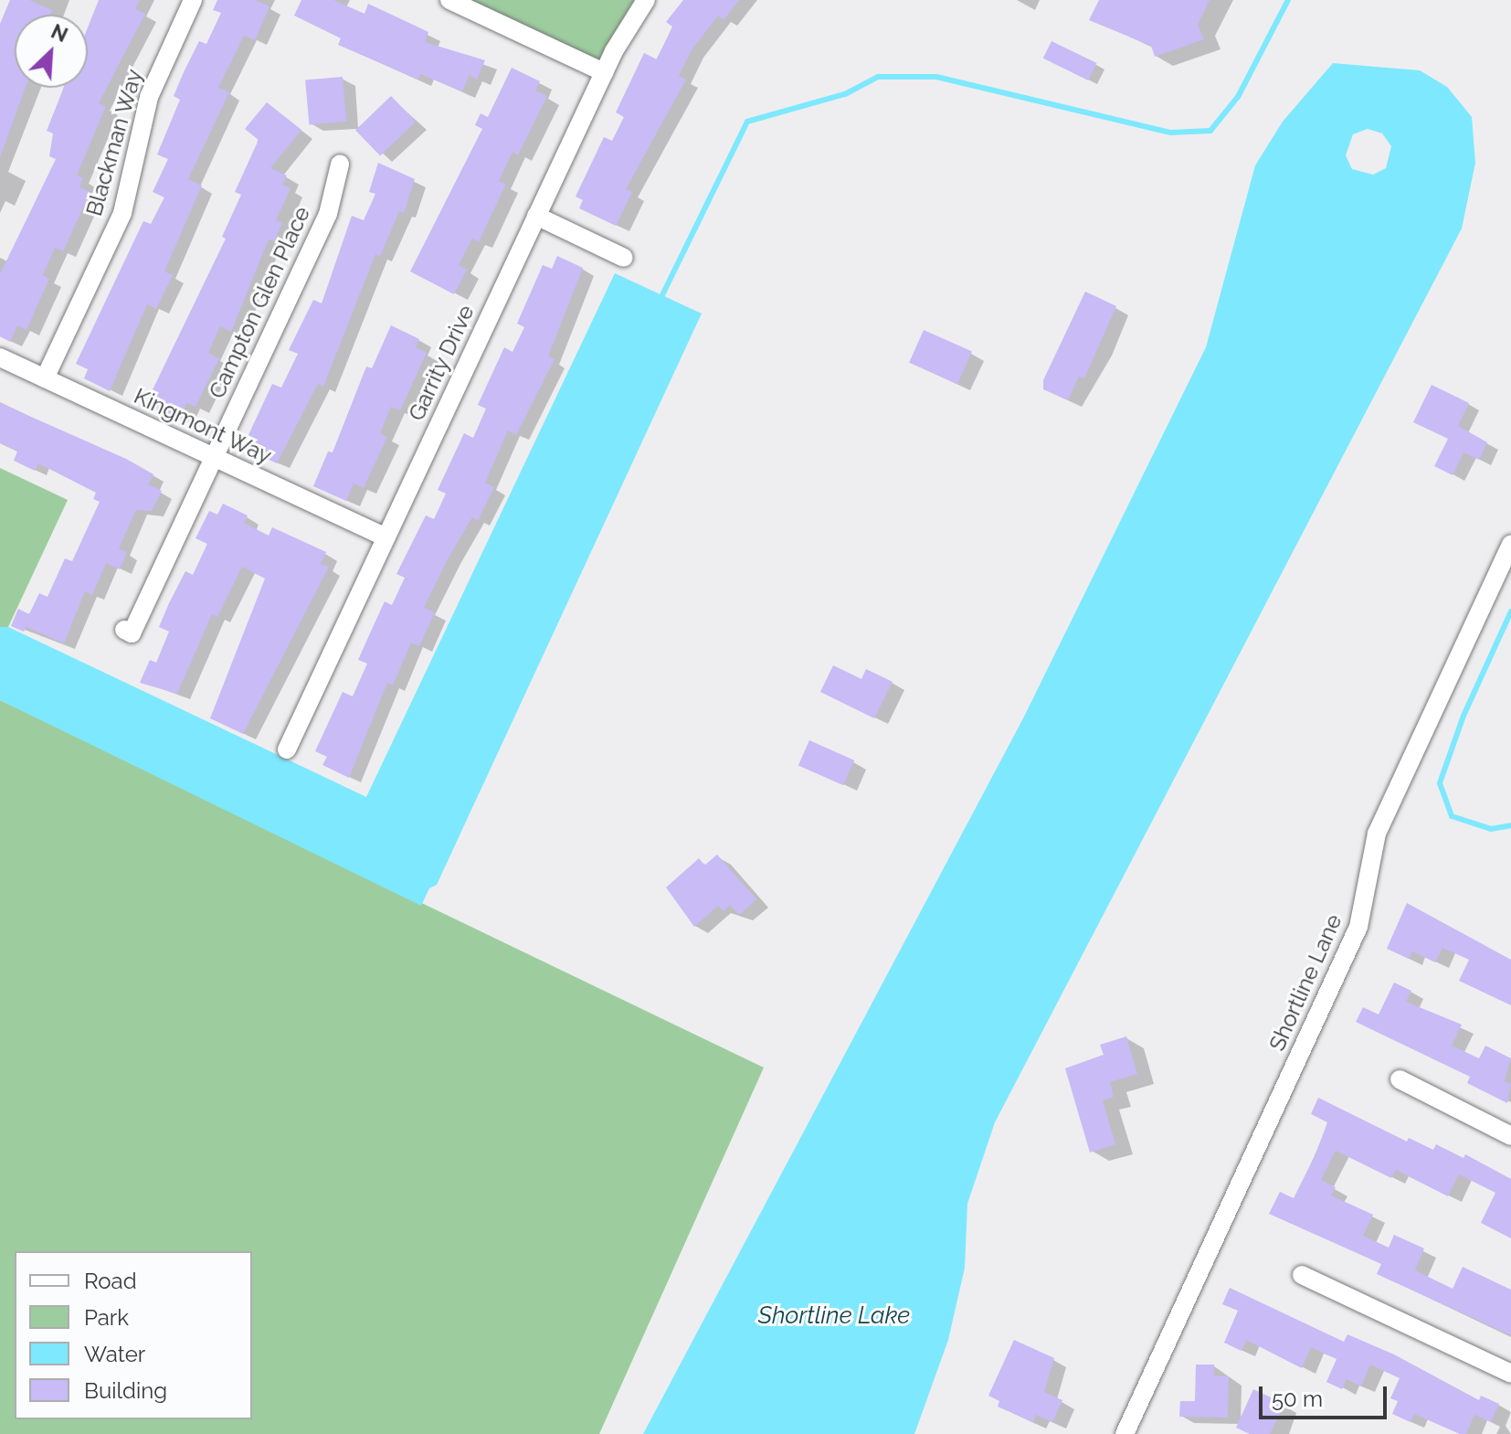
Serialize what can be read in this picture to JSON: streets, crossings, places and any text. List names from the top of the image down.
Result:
{
  "streets": {
    "street": [
      "Blackman Way",
      "Campton Glen Place",
      "Garrity Drive",
      "Kingmont Way",
      "Shortline Lane"
    ]
  },
  "crossings": [
    ["Blackman Way", "Kingmont Way"],
    ["Campton Glen Place", "Kingmont Way"],
    ["Garrity Drive", "Kingmont Way"]
  ],
  "water": ["Shortline Lake"],
  "legend": [
    "Road",
    "Park",
    "Water",
    "Building"
  ],
  "scale_bar": "50 m",
  "north": "top right"
}
